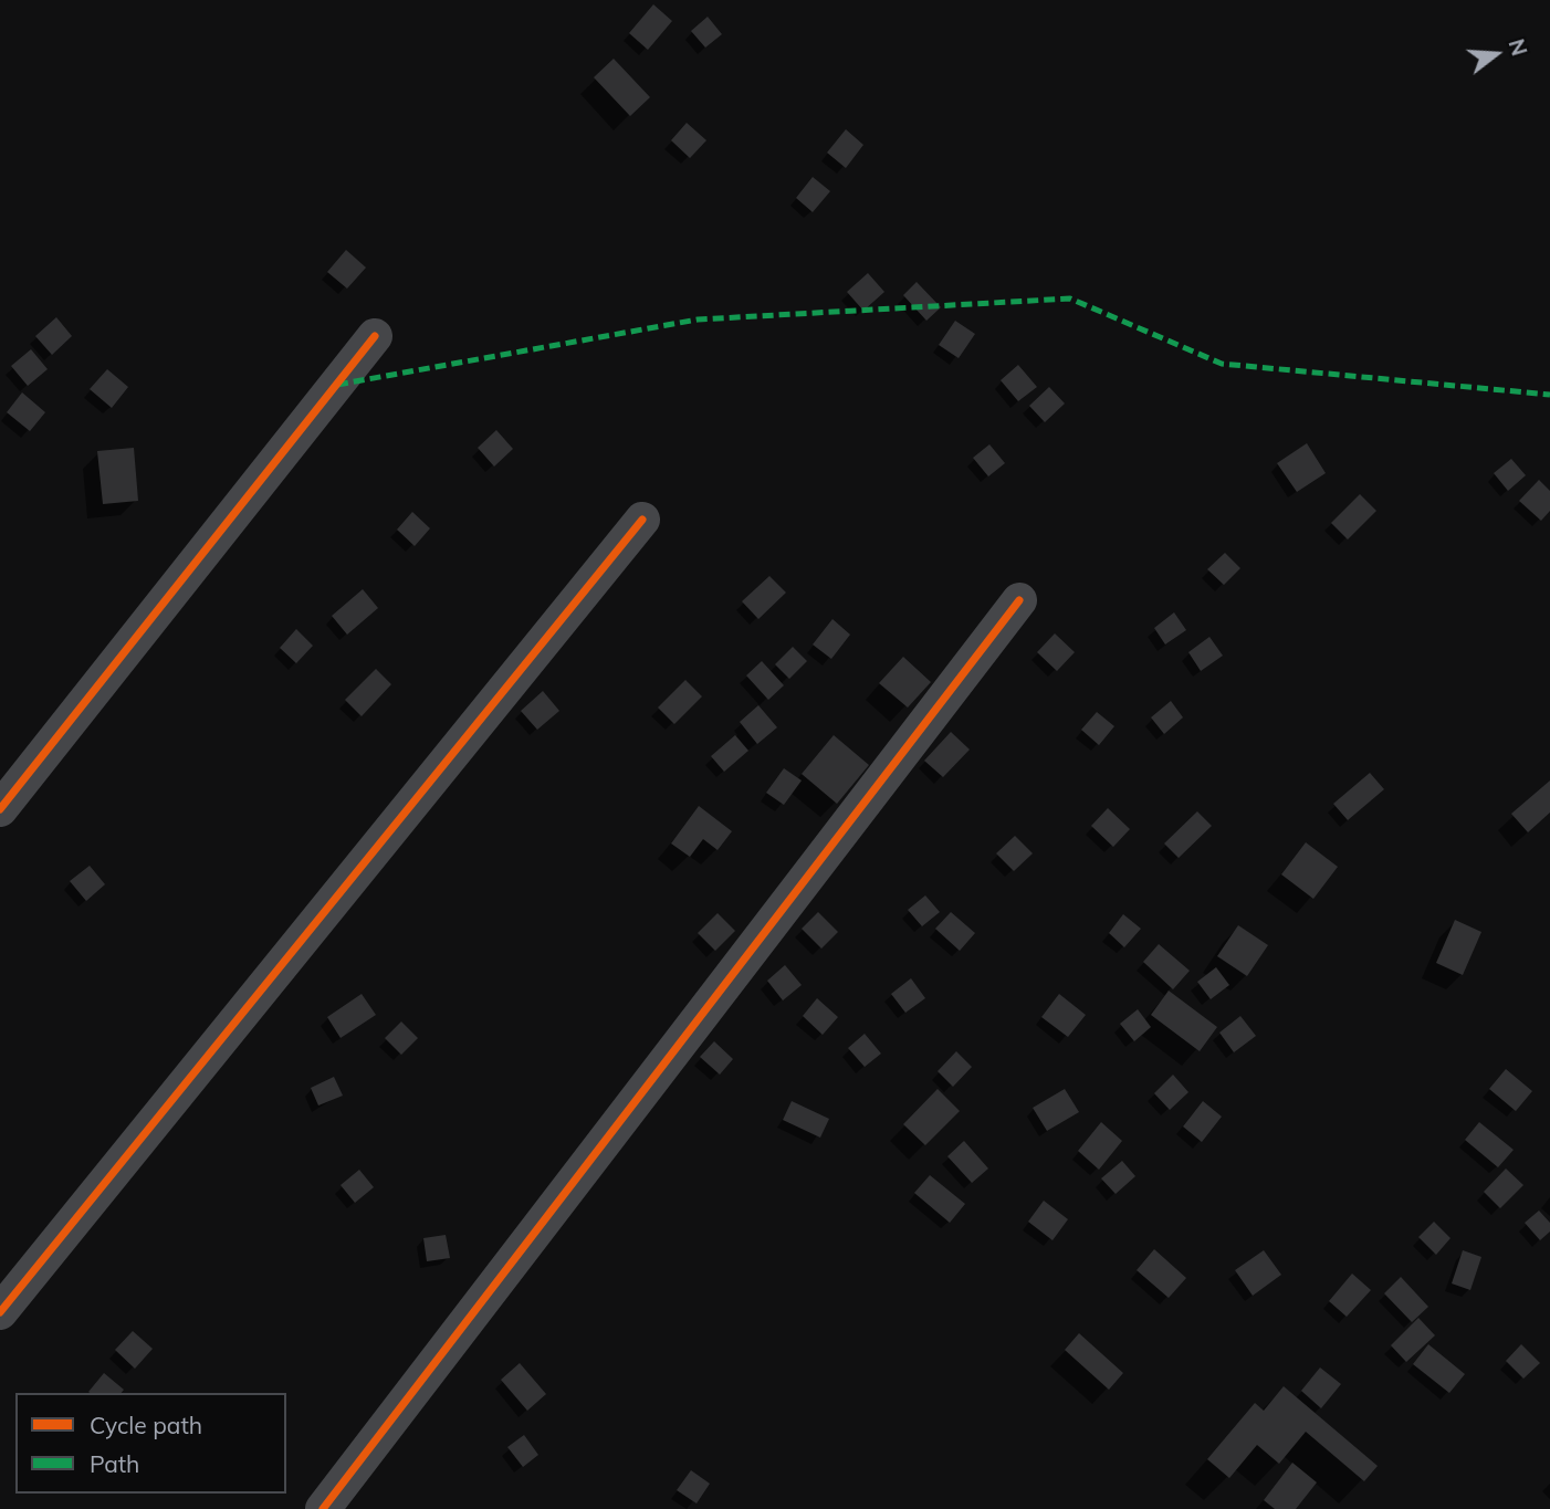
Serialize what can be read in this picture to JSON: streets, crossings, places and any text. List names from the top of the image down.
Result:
{
  "legend": ["Cycle path", "Path"],
  "north": "right"
}
